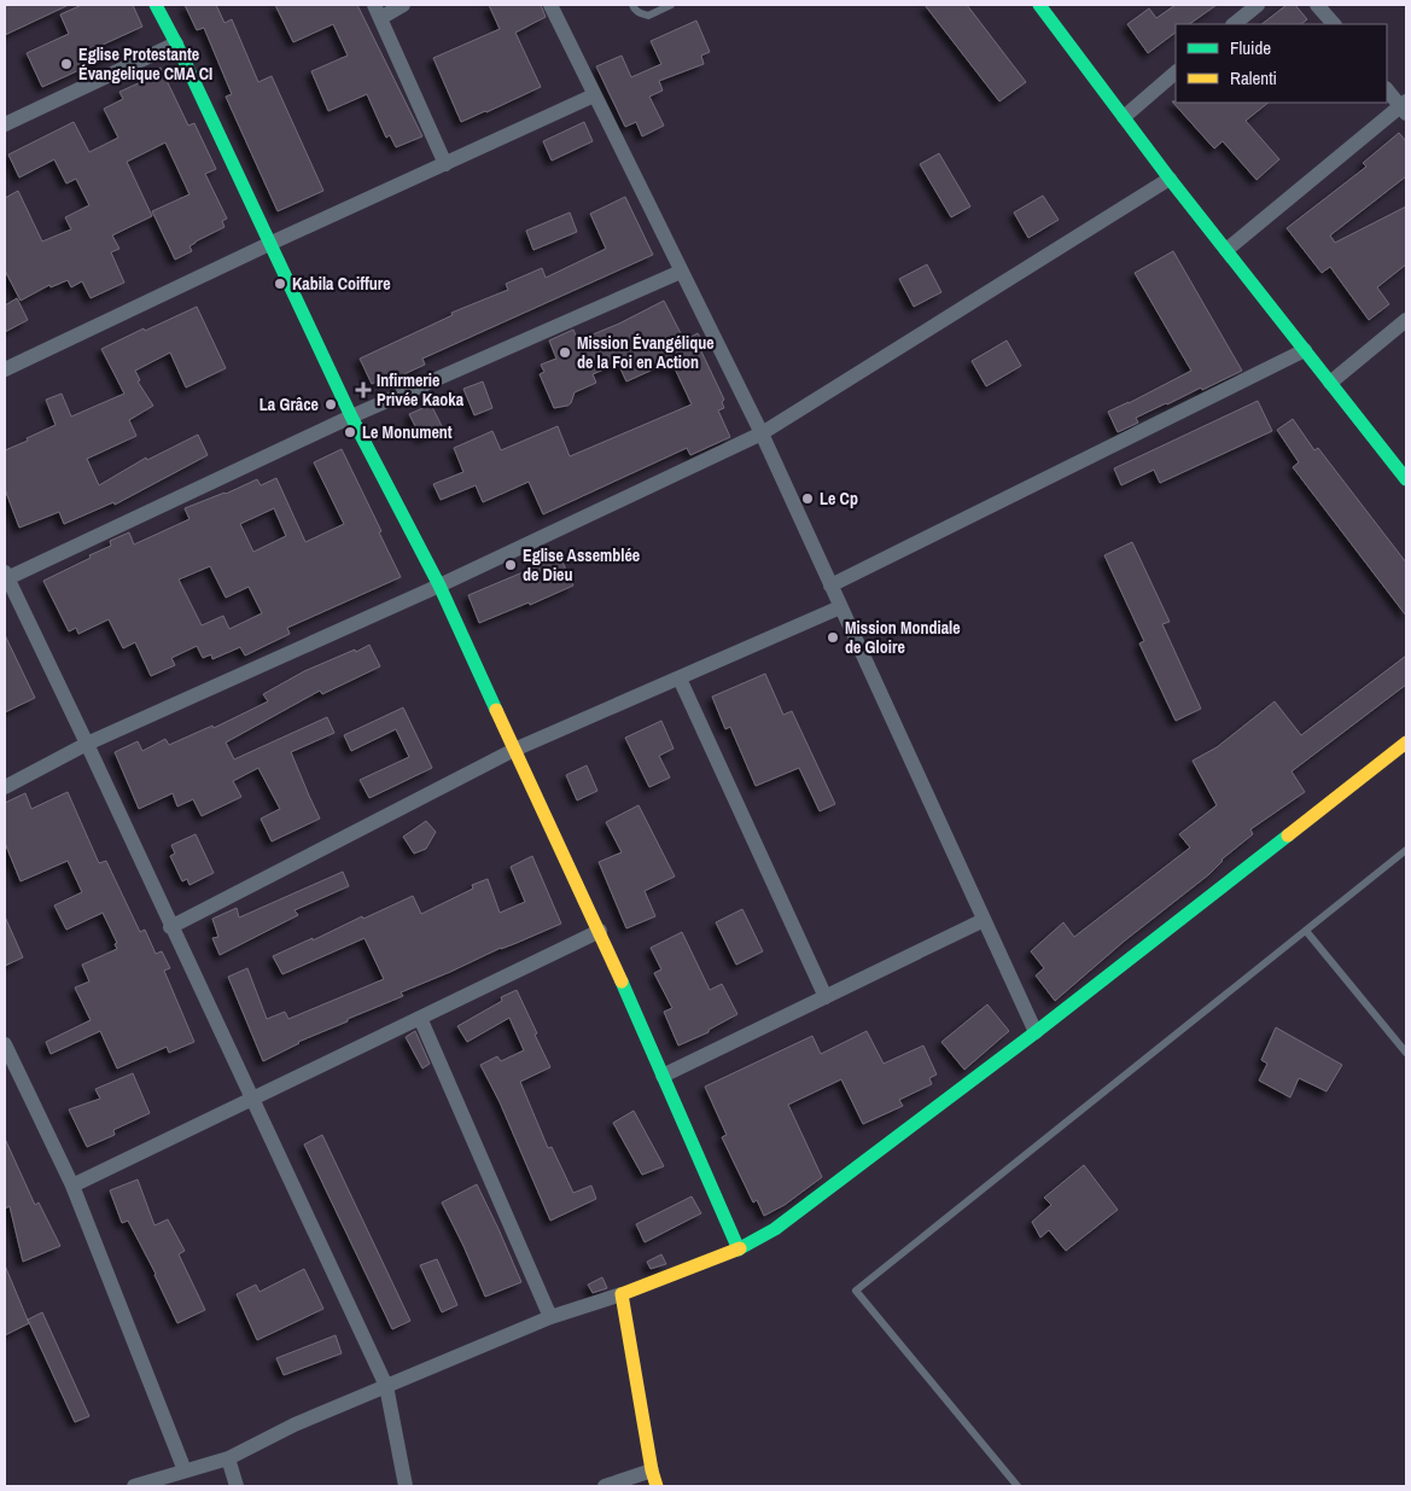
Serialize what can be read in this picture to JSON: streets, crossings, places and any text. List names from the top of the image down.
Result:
{
  "places": {
    "other": [
      "Eglise Protestante Évangelique CMA CI",
      "Kabila Coiffure",
      "Mission Évangélique de la Foi en Action",
      "La Grâce",
      "Le Monument",
      "Le Cp",
      "Eglise Assemblée de Dieu",
      "Mission Mondiale de Gloire"
    ],
    "health": ["Infirmerie Privée Kaoka"]
  },
  "legend": ["Fluide", "Ralenti"]
}
